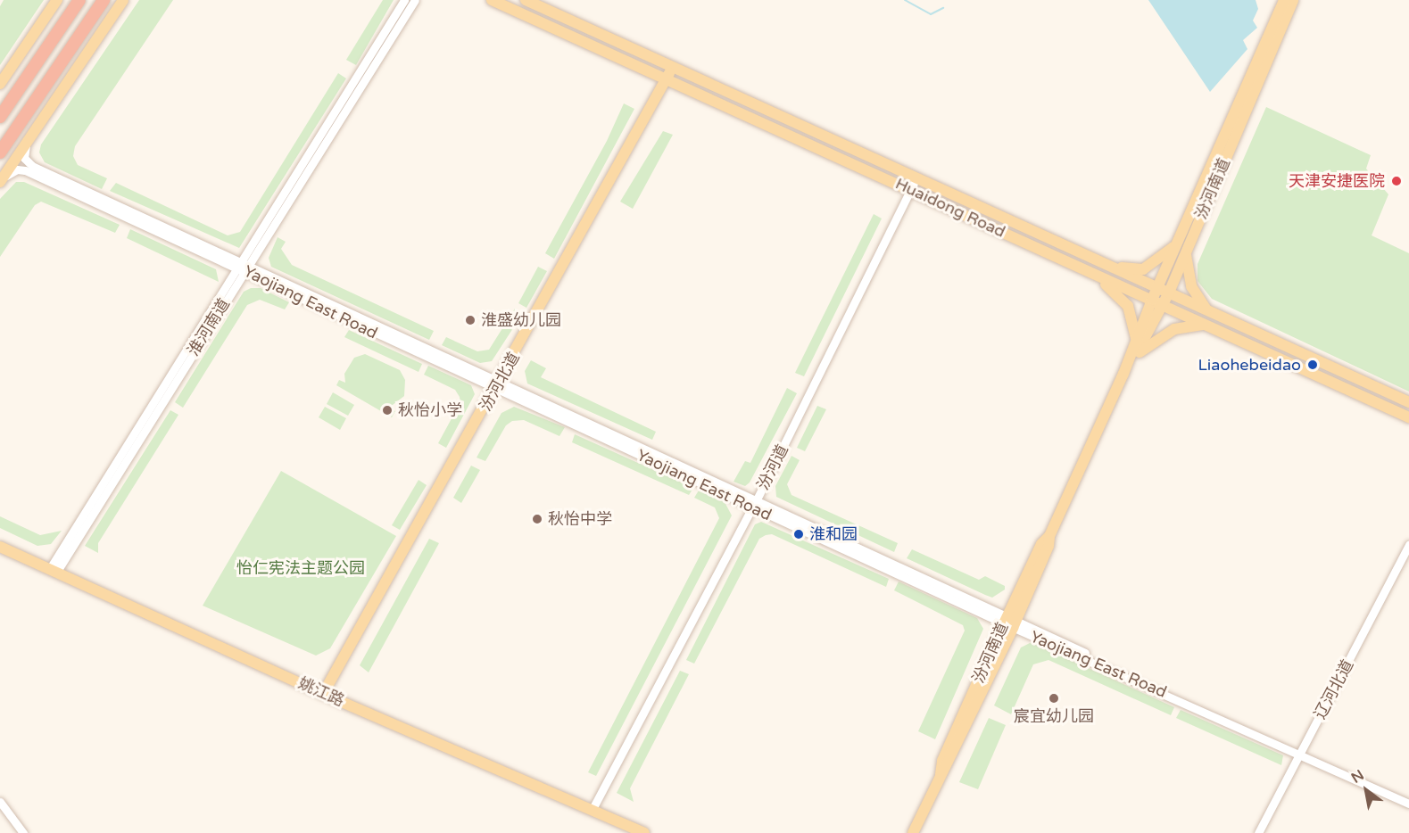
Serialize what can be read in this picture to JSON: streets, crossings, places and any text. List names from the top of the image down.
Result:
{
  "streets": {
    "main road": [
      "汾河南道",
      "Huaidong Road",
      "汾河北道",
      "姚江路"
    ],
    "street": [
      "Yaojiang East Road",
      "淮河南道",
      "汾河道",
      "辽河北道"
    ]
  },
  "crossings": [
    ["汾河南道", "Huaidong Road"],
    ["汾河南道", "Yaojiang East Road"],
    ["Huaidong Road", "汾河北道"],
    ["Huaidong Road", "汾河道"],
    ["Yaojiang East Road", "淮河南道"],
    ["Yaojiang East Road", "汾河北道"],
    ["Yaojiang East Road", "汾河道"],
    ["Yaojiang East Road", "辽河北道"],
    ["淮河南道", "姚江路"],
    ["汾河北道", "姚江路"],
    ["汾河道", "姚江路"]
  ],
  "parks": ["怡仁宪法主题公园"],
  "places": [
    "天津安捷医院",
    "淮盛幼儿园",
    "Liaohebeidao",
    "秋怡小学",
    "秋怡中学",
    "淮和园",
    "宸宜幼儿园"
  ],
  "north": "top left"
}
